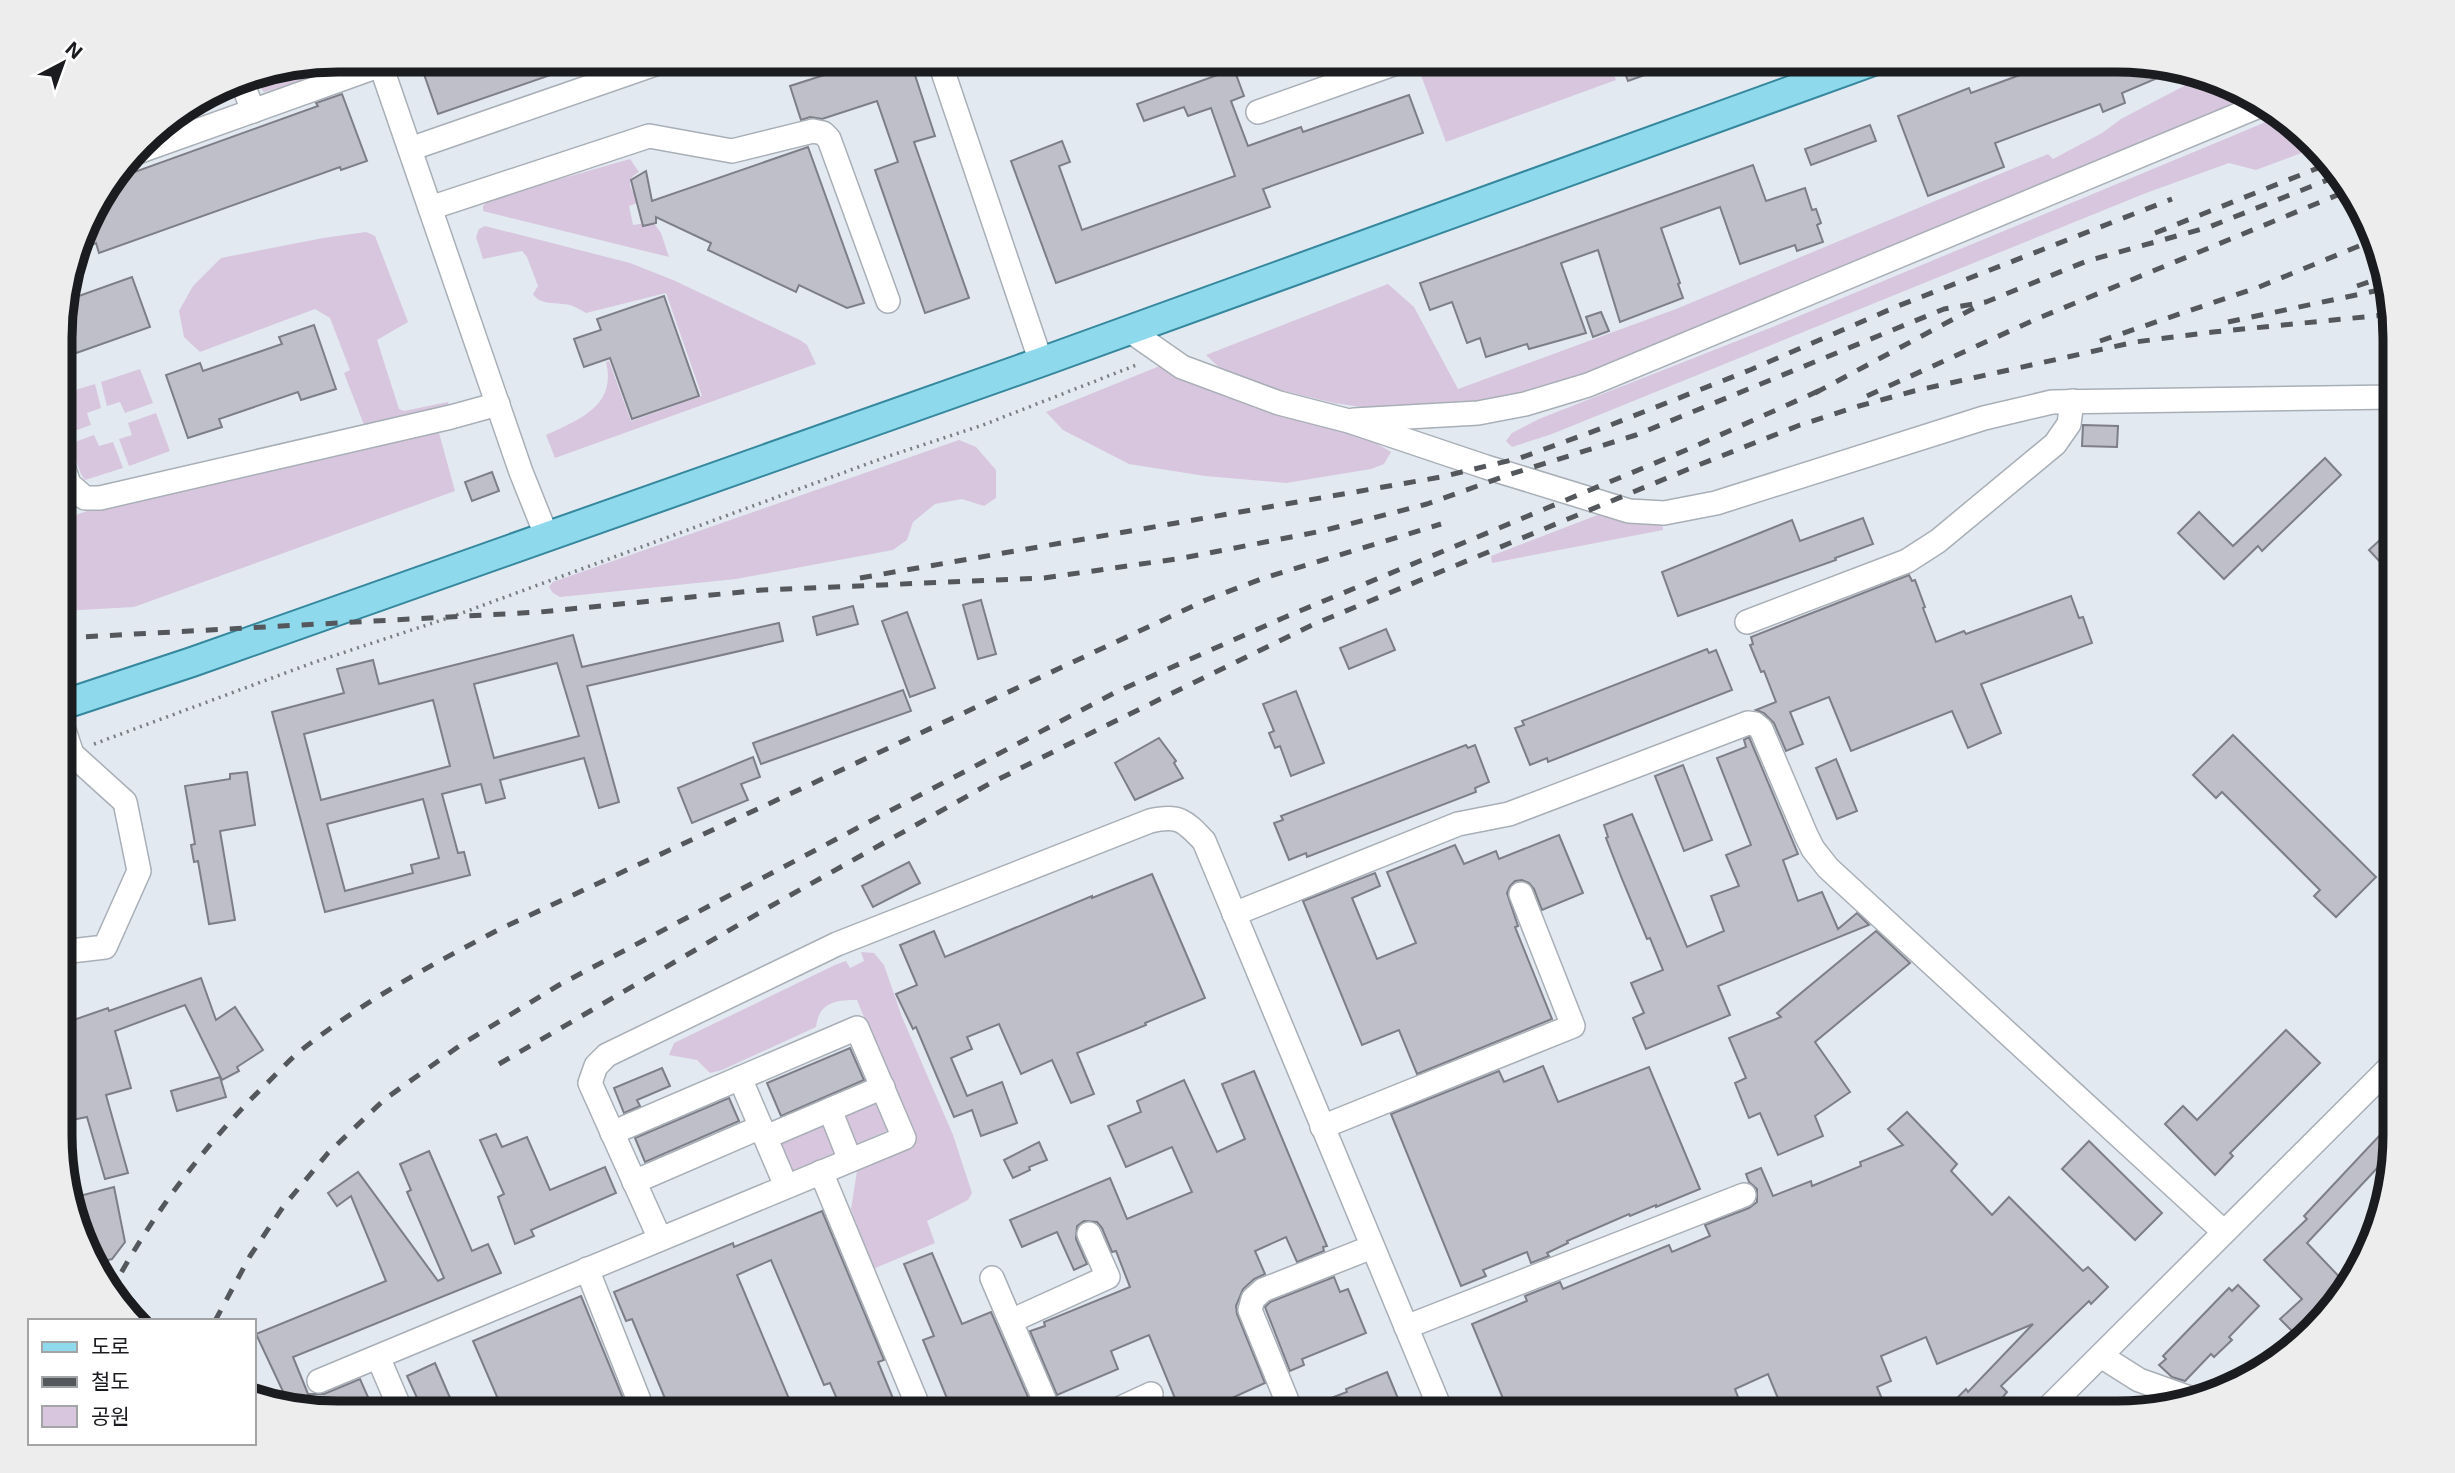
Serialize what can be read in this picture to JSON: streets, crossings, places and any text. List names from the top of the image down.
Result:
{
  "legend": ["도로", "철도", "공원"],
  "north": "top right"
}
